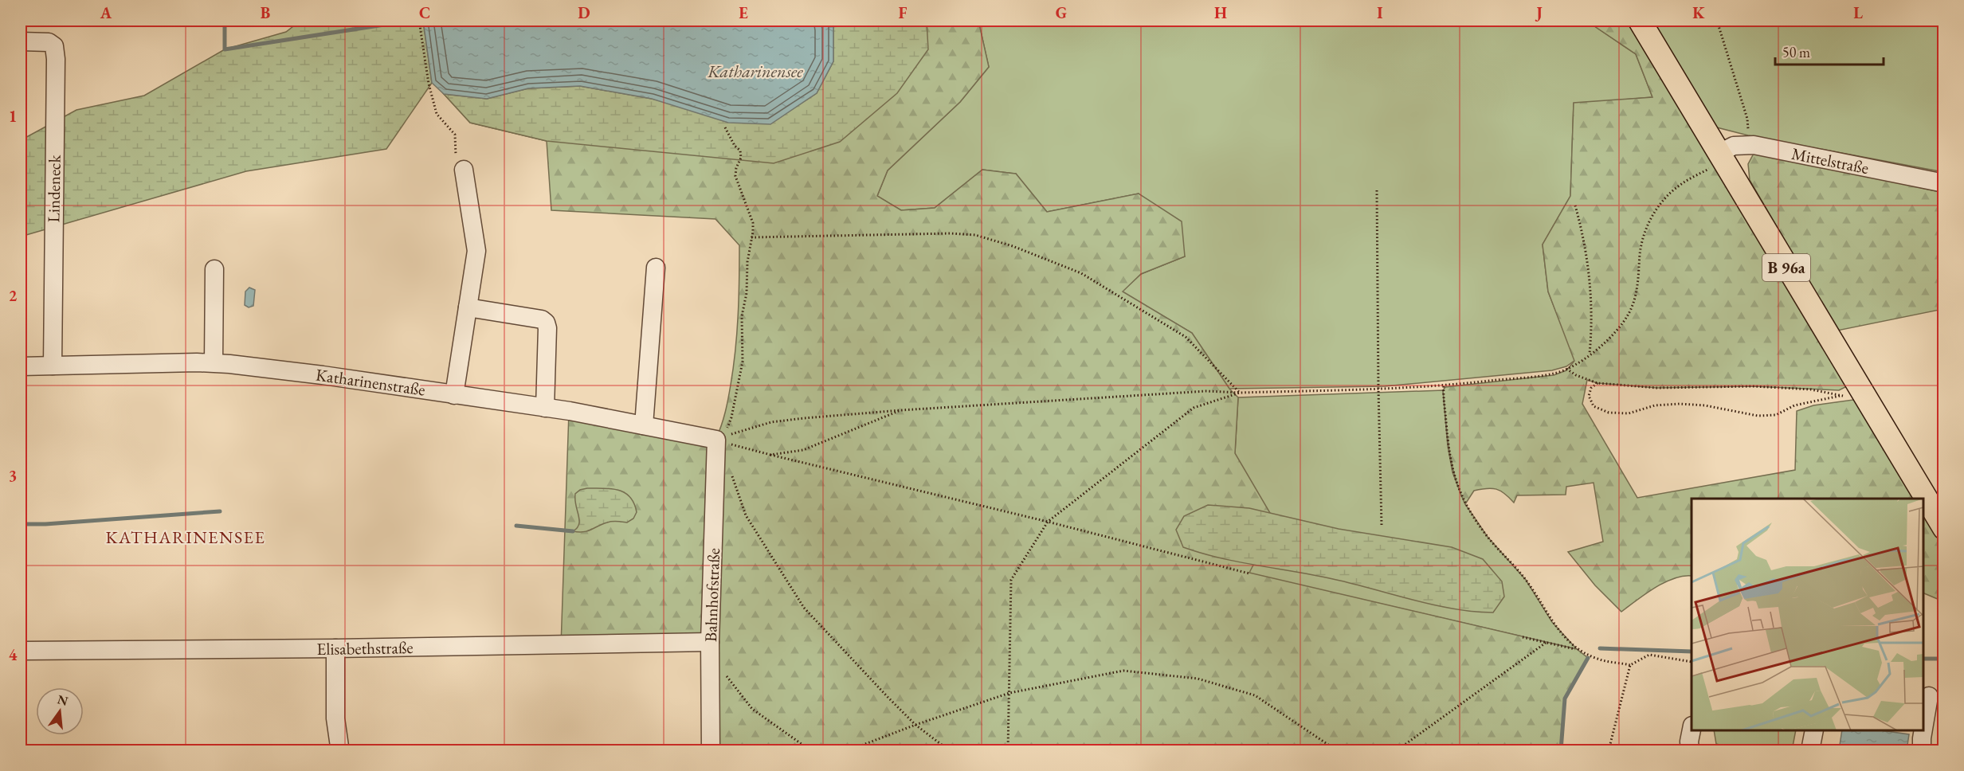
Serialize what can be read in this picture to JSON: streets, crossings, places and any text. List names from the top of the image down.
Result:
{
  "streets": {
    "main road": ["B 96a"],
    "street": [
      "Mittelstraße",
      "Lindeneck",
      "Katharinenstraße",
      "Bahnhofstraße",
      "Elisabethstraße"
    ]
  },
  "crossings": [
    ["Mittelstraße", "B 96a"],
    ["Lindeneck", "Katharinenstraße"],
    ["Katharinenstraße", "Bahnhofstraße"],
    ["Bahnhofstraße", "Elisabethstraße"]
  ],
  "districts": ["KATHARINENSEE"],
  "water": ["Katharinensee"],
  "scale_bar": "50 m",
  "north": "top",
  "grid": {
    "columns": [
      "A",
      "B",
      "C",
      "D",
      "E",
      "F",
      "G",
      "H",
      "I",
      "J",
      "K",
      "L"
    ],
    "rows": [
      "1",
      "2",
      "3",
      "4"
    ]
  }
}
